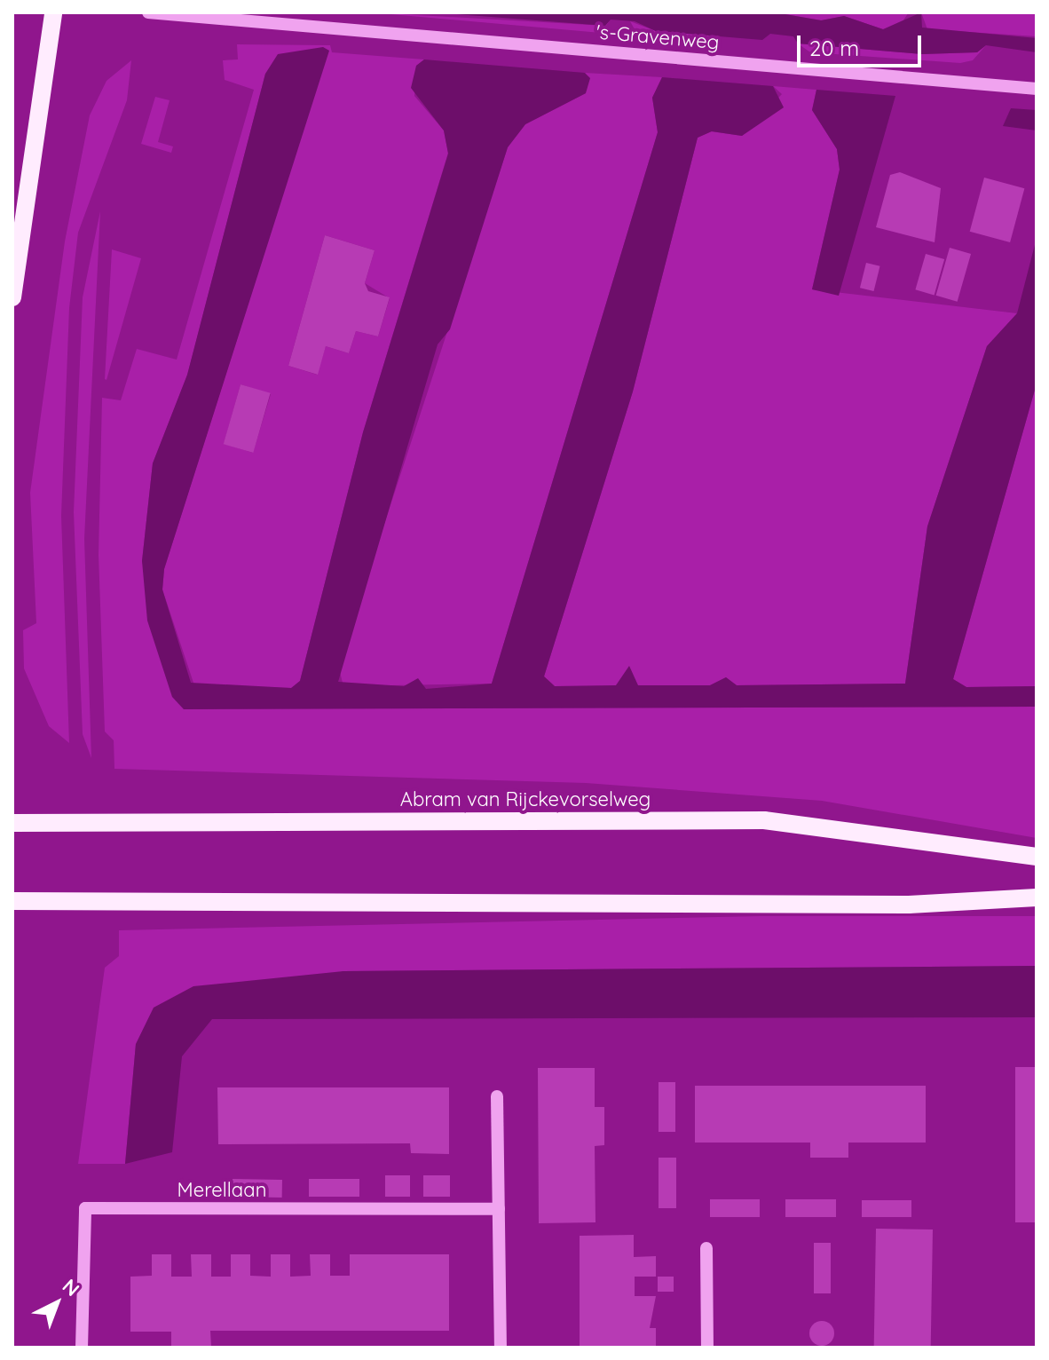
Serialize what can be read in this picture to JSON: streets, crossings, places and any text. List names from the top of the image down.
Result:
{
  "streets": {
    "main road": ["Abram van Rijckevorselweg"],
    "street": ["'s-Gravenweg", "Merellaan"]
  },
  "scale_bar": "20 m",
  "north": "top right"
}
